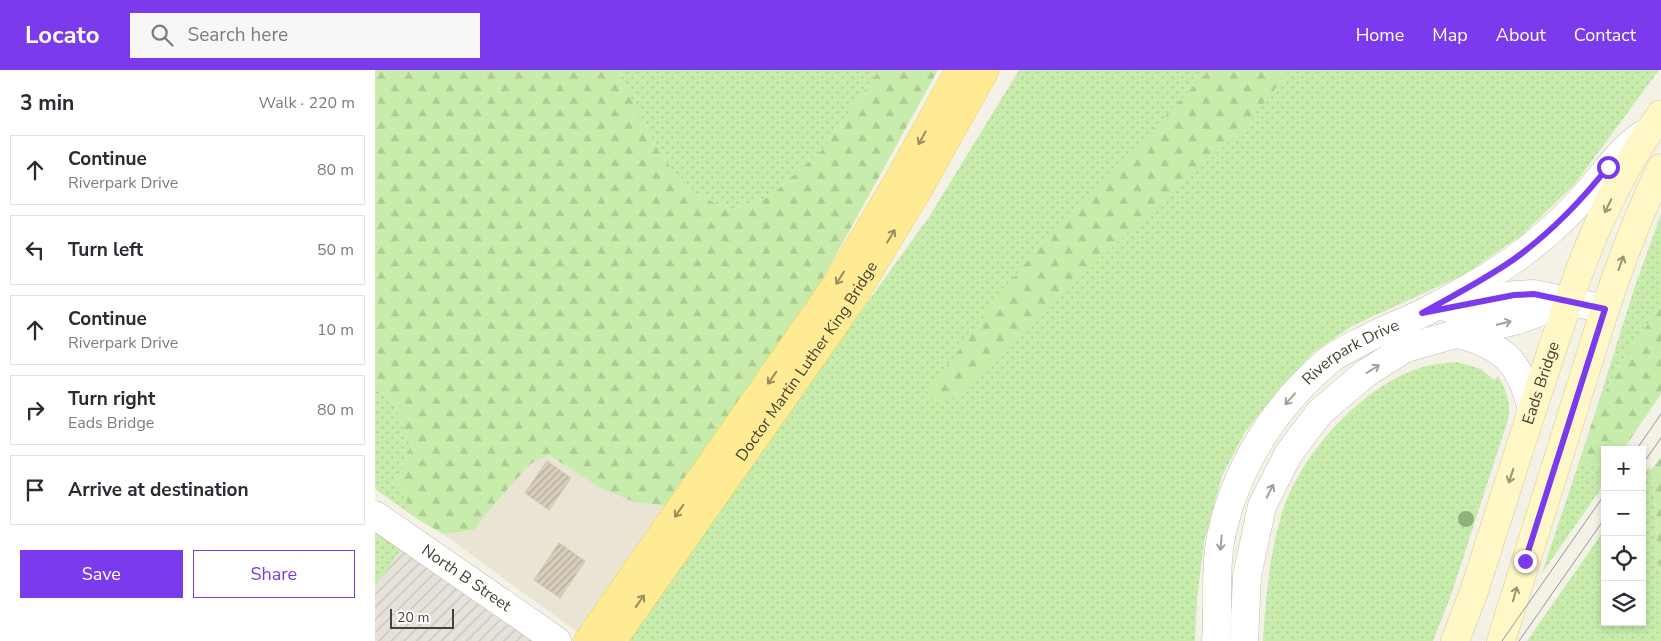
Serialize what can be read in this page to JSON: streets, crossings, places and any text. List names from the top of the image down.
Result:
{
  "streets": {
    "main road": ["Doctor Martin Luther King Bridge", "Eads Bridge"],
    "street": ["Riverpark Drive", "North B Street"]
  },
  "crossings": [
    ["Riverpark Drive", "Eads Bridge"]
  ],
  "scale_bar": "20 m",
  "page": {
    "header": "Locato",
    "search": "Search here",
    "nav": [
      "Home",
      "Map",
      "About",
      "Contact"
    ],
    "heading": ["3 min", "Walk · 220 m"],
    "list": [
      ["Continue", "Riverpark Drive", "80 m"],
      ["Turn left", "50 m"],
      ["Continue", "Riverpark Drive", "10 m"],
      ["Turn right", "Eads Bridge", "80 m"],
      "Arrive at destination"
    ],
    "map_buttons": ["+", "−"],
    "buttons": ["Save", "Share"],
    "scale": "20 m"
  }
}
